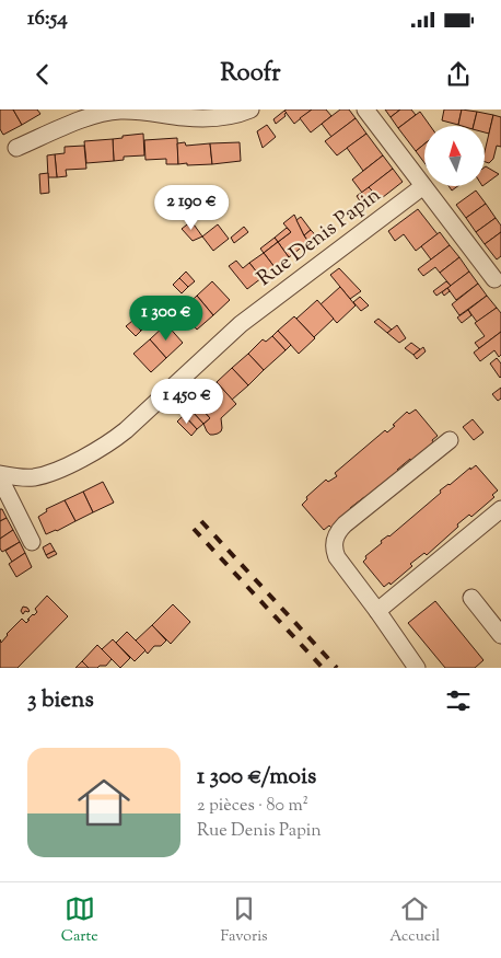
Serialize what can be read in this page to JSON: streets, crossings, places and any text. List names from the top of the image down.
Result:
{
  "streets": {
    "street": ["Rue Denis Papin"]
  },
  "north": "top",
  "page": {
    "status": "16:54",
    "header": "Roofr",
    "price": ["2 190 €", "1 300 €", "1 450 €"],
    "heading": "3 biens",
    "list": [
      {
        "name": "1 300 €/mois",
        "note": "2 pièces · 80 m² · Rue Denis Papin"
      }
    ],
    "tabs": ["Carte", "Favoris", "Accueil"]
  }
}
